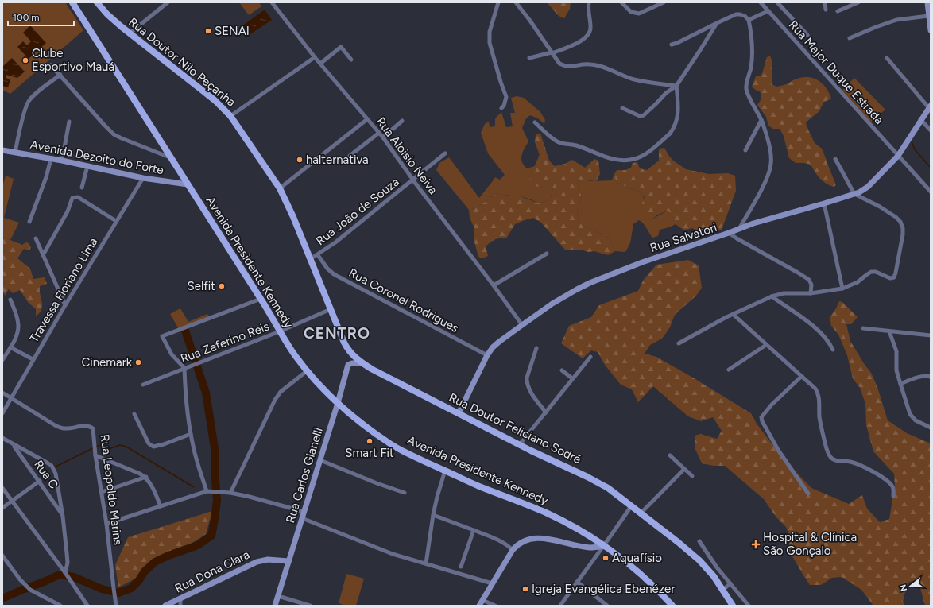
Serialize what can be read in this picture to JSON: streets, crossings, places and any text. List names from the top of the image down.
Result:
{
  "streets": {
    "main road": [
      "Rua Doutor Nilo Peçanha",
      "Avenida Dezoito do Forte",
      "Rua Salvatori",
      "Avenida Presidente Kennedy",
      "Rua Doutor Feliciano Sodré",
      "Rua Carlos Gianelli",
      "Rua Dona Clara"
    ],
    "street": [
      "Rua Major Duque Estrada",
      "Rua Aloisio Neiva",
      "Rua João de Souza",
      "Travessa Floriano Lima",
      "Rua Coronel Rodrigues",
      "Rua Zeferino Reis",
      "Rua C",
      "Rua Leopoldo Marins"
    ]
  },
  "crossings": [
    ["Rua Doutor Nilo Peçanha", "Rua João de Souza"],
    ["Rua Doutor Nilo Peçanha", "Rua Doutor Feliciano Sodré"],
    ["Rua Major Duque Estrada", "Rua Salvatori"],
    ["Rua Aloisio Neiva", "Rua João de Souza"],
    ["Rua Aloisio Neiva", "Rua Salvatori"],
    ["Avenida Dezoito do Forte", "Avenida Presidente Kennedy"],
    ["Avenida Dezoito do Forte", "Travessa Floriano Lima"],
    ["Rua João de Souza", "Rua Coronel Rodrigues"],
    ["Rua João de Souza", "Rua Doutor Feliciano Sodré"],
    ["Rua Salvatori", "Rua Coronel Rodrigues"],
    ["Rua Salvatori", "Rua Doutor Feliciano Sodré"],
    ["Avenida Presidente Kennedy", "Rua Zeferino Reis"],
    ["Avenida Presidente Kennedy", "Rua Carlos Gianelli"],
    ["Travessa Floriano Lima", "Rua Leopoldo Marins"],
    ["Rua Zeferino Reis", "Rua Doutor Feliciano Sodré"],
    ["Rua Doutor Feliciano Sodré", "Rua Carlos Gianelli"],
    ["Rua Carlos Gianelli", "Rua Dona Clara"]
  ],
  "districts": ["CENTRO"],
  "places": {
    "other": [
      "SENAI",
      "Clube Esportivo Mauá",
      "halternativa",
      "Selfit",
      "Cinemark",
      "Smart Fit",
      "Aquafísio",
      "Igreja Evangélica Ebenézer"
    ],
    "health": ["Hospital & Clínica São Gonçalo"]
  },
  "scale_bar": "100 m",
  "north": "left"
}
